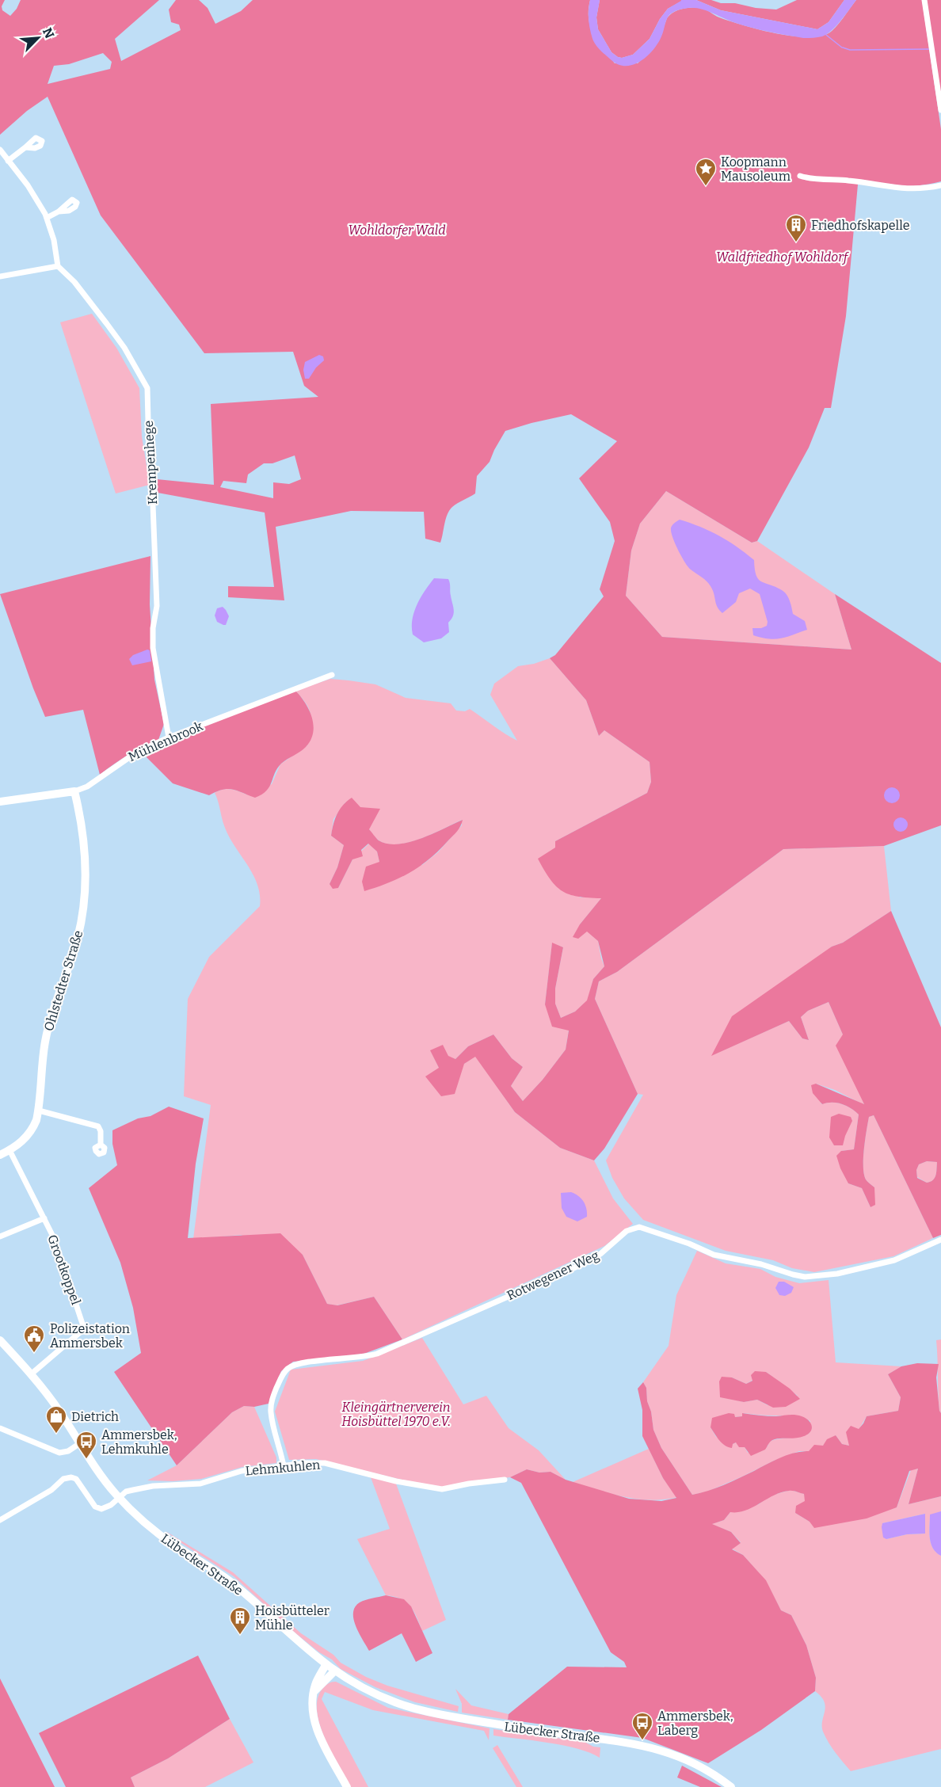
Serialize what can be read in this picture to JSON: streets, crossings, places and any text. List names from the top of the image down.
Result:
{
  "streets": {
    "main road": ["Mühlenbrook", "Ohlstedter Straße", "Lübecker Straße"],
    "street": [
      "Krempenhege",
      "Grootkoppel",
      "Rotwegener Weg",
      "Lehmkuhlen"
    ]
  },
  "crossings": [
    ["Krempenhege", "Mühlenbrook"],
    ["Mühlenbrook", "Ohlstedter Straße"],
    ["Ohlstedter Straße", "Grootkoppel"],
    ["Grootkoppel", "Lübecker Straße"],
    ["Rotwegener Weg", "Lehmkuhlen"],
    ["Lehmkuhlen", "Lübecker Straße"]
  ],
  "parks": ["Wohldorfer Wald", "Waldfriedhof Wohldorf", "Kleingärtnerverein Hoisbüttel 1970 e.V."],
  "places": {
    "place": ["Koopmann Mausoleum"],
    "building": ["Friedhofskapelle", "Hoisbütteler Mühle"],
    "public building": ["Polizeistation Ammersbek"],
    "shop": ["Dietrich"],
    "bus stop": ["Ammersbek, Lehmkuhle", "Ammersbek, Laberg"]
  },
  "north": "top right"
}
